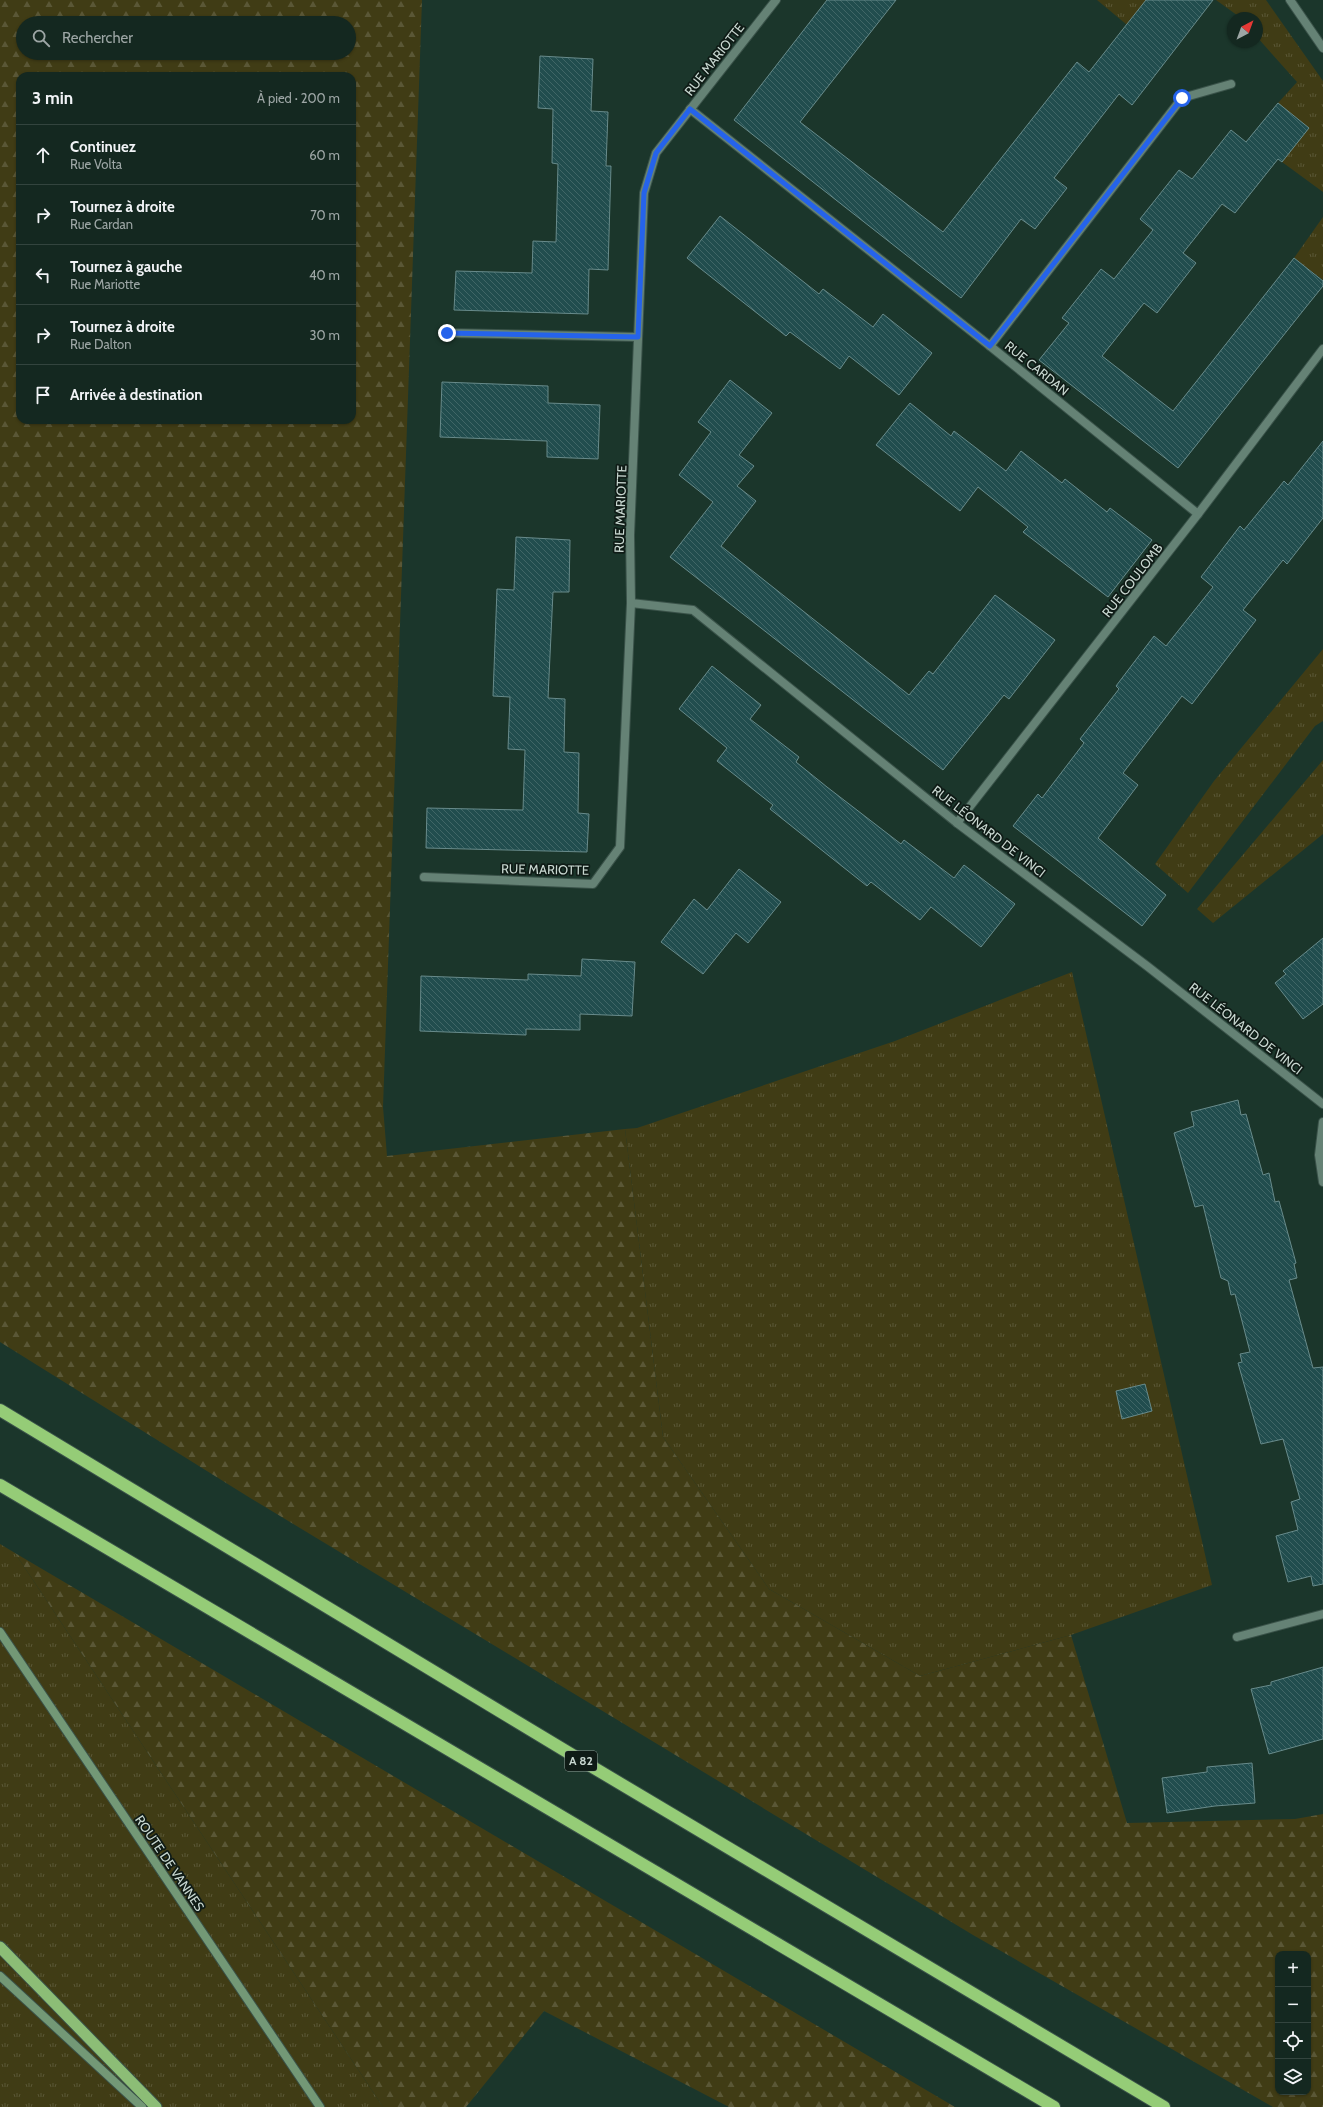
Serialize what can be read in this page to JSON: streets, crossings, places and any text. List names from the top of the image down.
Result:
{
  "streets": {
    "highway": ["A 82"],
    "main road": ["ROUTE DE VANNES"],
    "street": [
      "RUE MARIOTTE",
      "RUE CARDAN",
      "RUE COULOMB",
      "RUE LÉONARD DE VINCI"
    ]
  },
  "crossings": [
    ["RUE MARIOTTE", "RUE CARDAN"],
    ["RUE MARIOTTE", "RUE LÉONARD DE VINCI"],
    ["RUE CARDAN", "RUE COULOMB"],
    ["RUE COULOMB", "RUE LÉONARD DE VINCI"]
  ],
  "north": "top right",
  "page": {
    "search": "Rechercher",
    "heading": ["3 min", "À pied · 200 m"],
    "list": [
      ["Continuez", "Rue Volta", "60 m"],
      ["Tournez à droite", "Rue Cardan", "70 m"],
      ["Tournez à gauche", "Rue Mariotte", "40 m"],
      ["Tournez à droite", "Rue Dalton", "30 m"],
      "Arrivée à destination"
    ],
    "map_buttons": ["+", "−"]
  }
}
